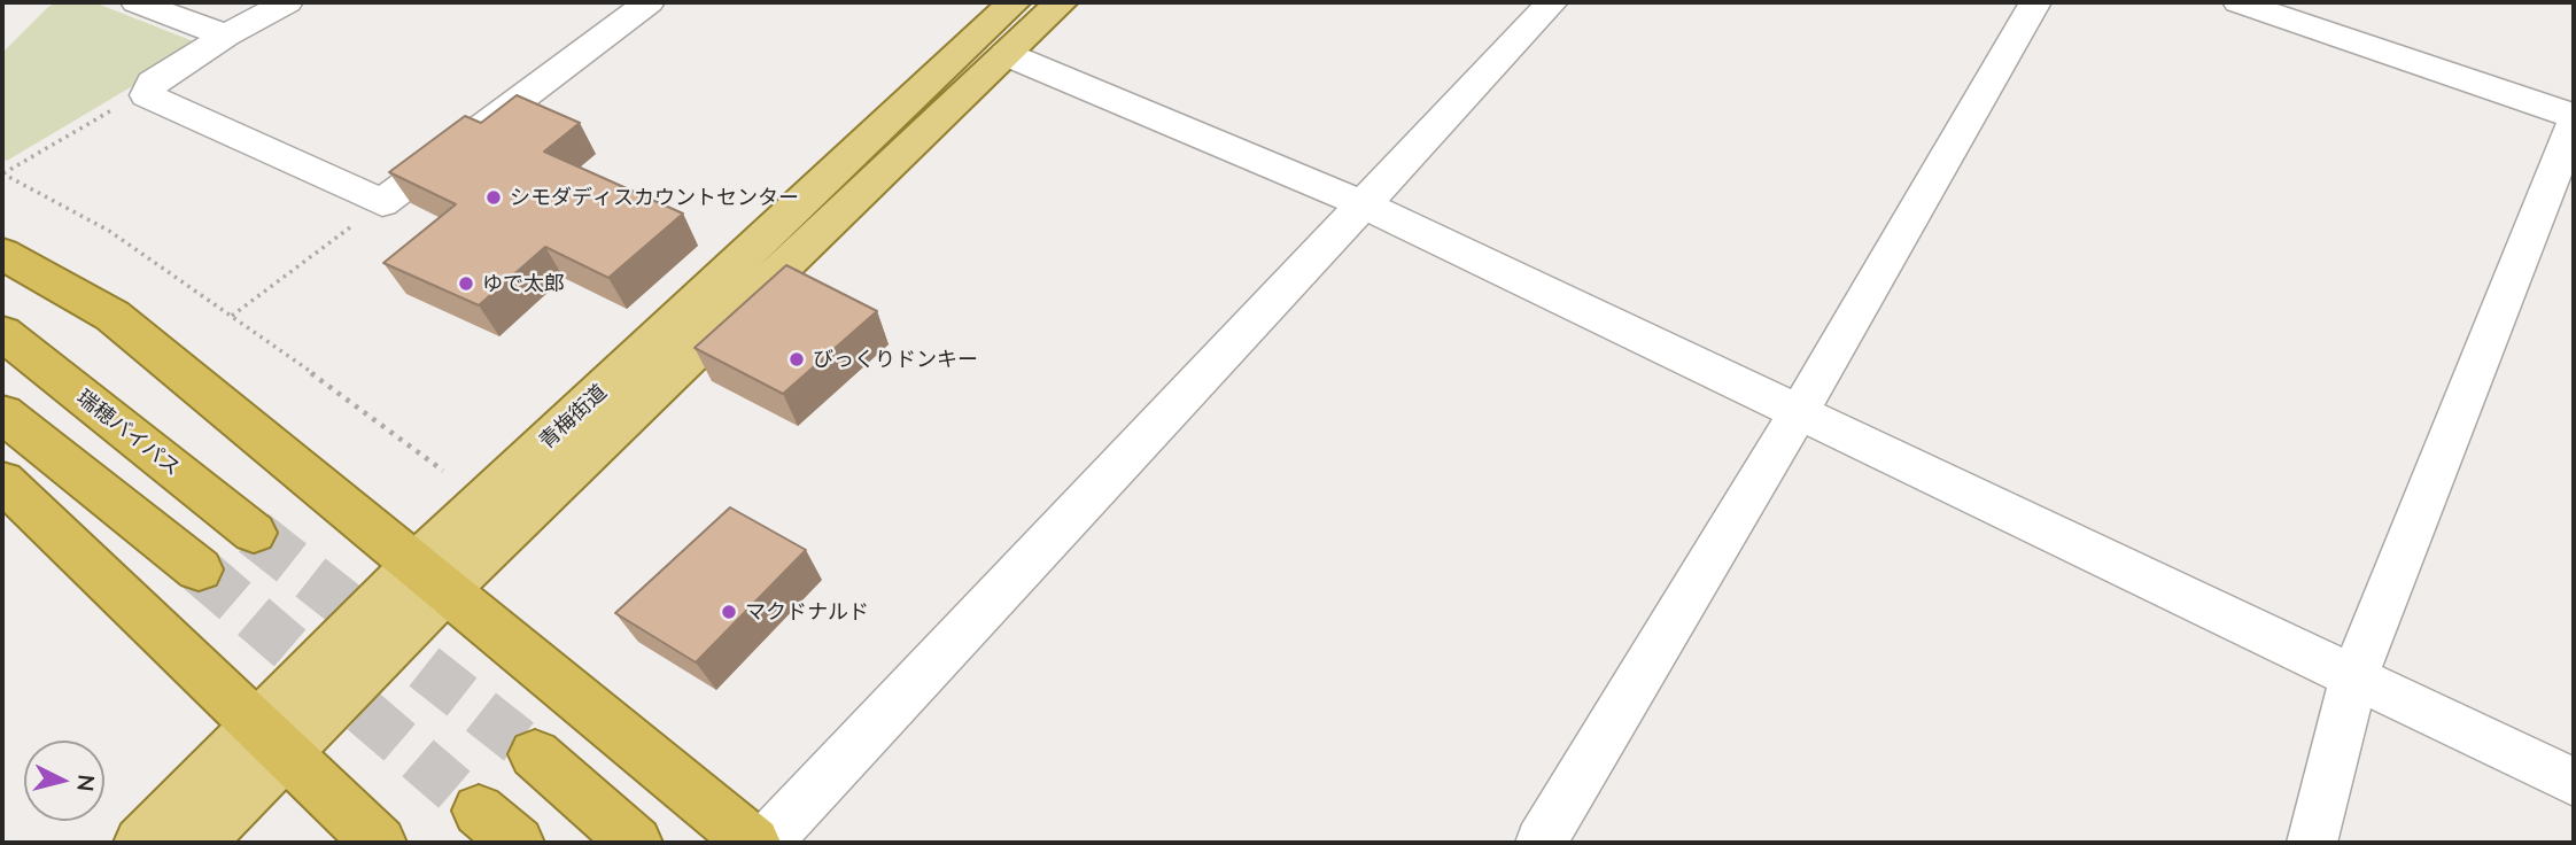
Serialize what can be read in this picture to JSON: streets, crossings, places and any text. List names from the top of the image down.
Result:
{
  "streets": {
    "highway": ["瑞穂バイパス"],
    "main road": ["青梅街道"]
  },
  "places": [
    "シモダディスカウントセンター",
    "ゆで太郎",
    "びっくりドンキー",
    "マクドナルド"
  ],
  "north": "right"
}
